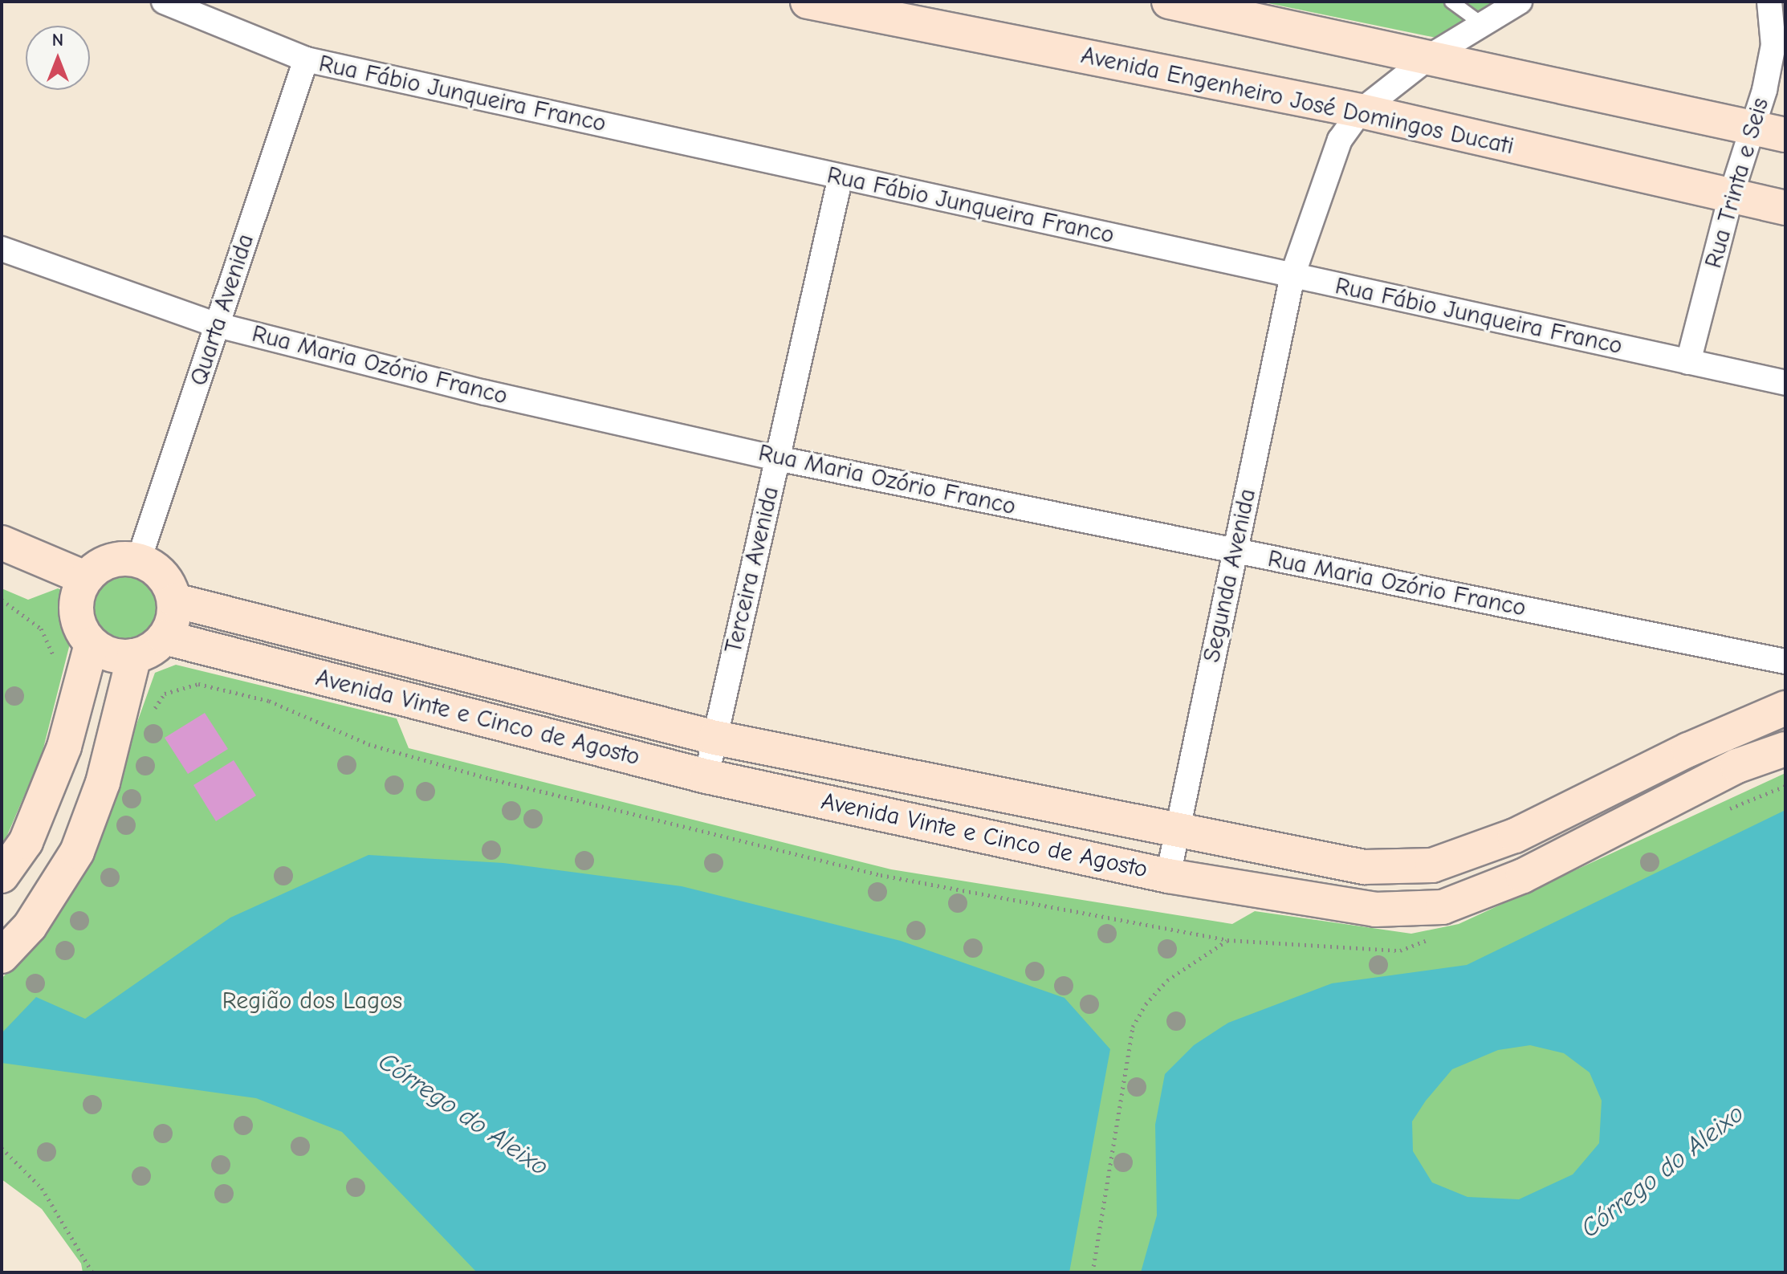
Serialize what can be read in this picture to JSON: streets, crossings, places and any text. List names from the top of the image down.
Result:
{
  "streets": {
    "street": [
      "Rua Fábio Junqueira Franco",
      "Avenida Engenheiro José Domingos Ducati",
      "Rua Trinta e Seis",
      "Quarta Avenida",
      "Rua Maria Ozório Franco",
      "Terceira Avenida",
      "Segunda Avenida",
      "Avenida Vinte e Cinco de Agosto"
    ]
  },
  "crossings": [
    ["Rua Fábio Junqueira Franco", "Rua Trinta e Seis"],
    ["Rua Fábio Junqueira Franco", "Quarta Avenida"],
    ["Rua Fábio Junqueira Franco", "Terceira Avenida"],
    ["Rua Fábio Junqueira Franco", "Segunda Avenida"],
    ["Avenida Engenheiro José Domingos Ducati", "Rua Trinta e Seis"],
    ["Avenida Engenheiro José Domingos Ducati", "Segunda Avenida"],
    ["Quarta Avenida", "Rua Maria Ozório Franco"],
    ["Quarta Avenida", "Avenida Vinte e Cinco de Agosto"],
    ["Rua Maria Ozório Franco", "Terceira Avenida"],
    ["Rua Maria Ozório Franco", "Segunda Avenida"],
    ["Terceira Avenida", "Avenida Vinte e Cinco de Agosto"],
    ["Segunda Avenida", "Avenida Vinte e Cinco de Agosto"]
  ],
  "water": ["Córrego do Aleixo"],
  "parks": ["Região dos Lagos"],
  "north": "top"
}
